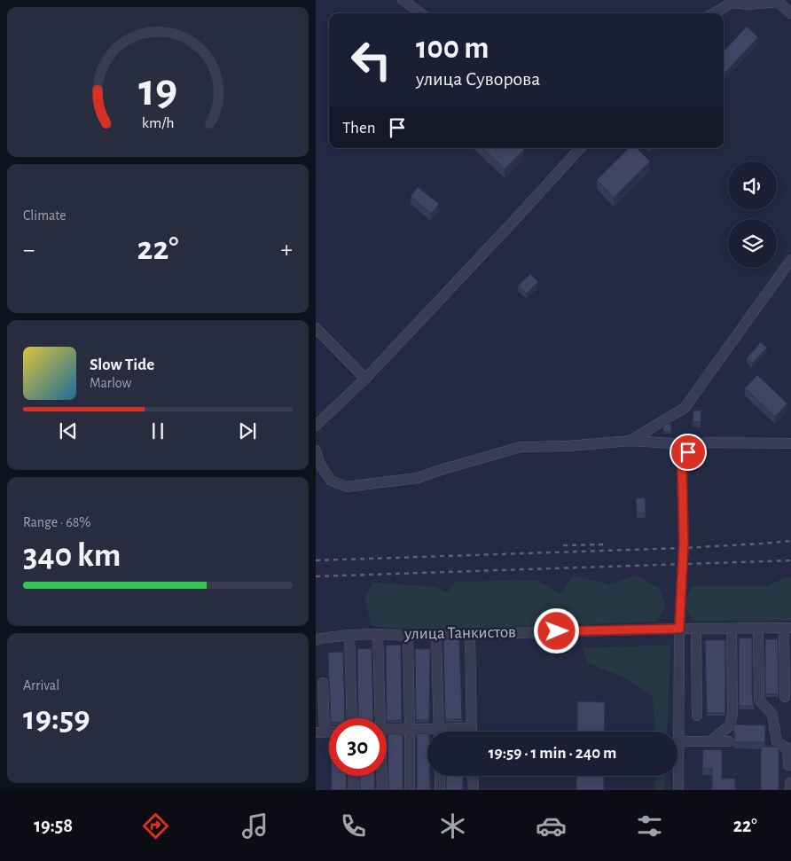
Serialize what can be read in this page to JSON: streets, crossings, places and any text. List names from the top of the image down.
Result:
{
  "streets": {
    "street": ["улица Танкистов"]
  },
  "page": {
    "turn": ["100 m", "улица Суворова"],
    "then": "Then",
    "tile": [
      "Climate",
      ["Range · 68%", "340 km"],
      ["Arrival", "19:59"]
    ],
    "heat": ["−", "22°", "+"],
    "song": ["Slow Tide", "Marlow"],
    "limit": "30",
    "trip": "19:59 · 1 min · 240 m",
    "tabs": ["19:58", "22°"],
    "gauge": ["19", "km/h"]
  }
}
